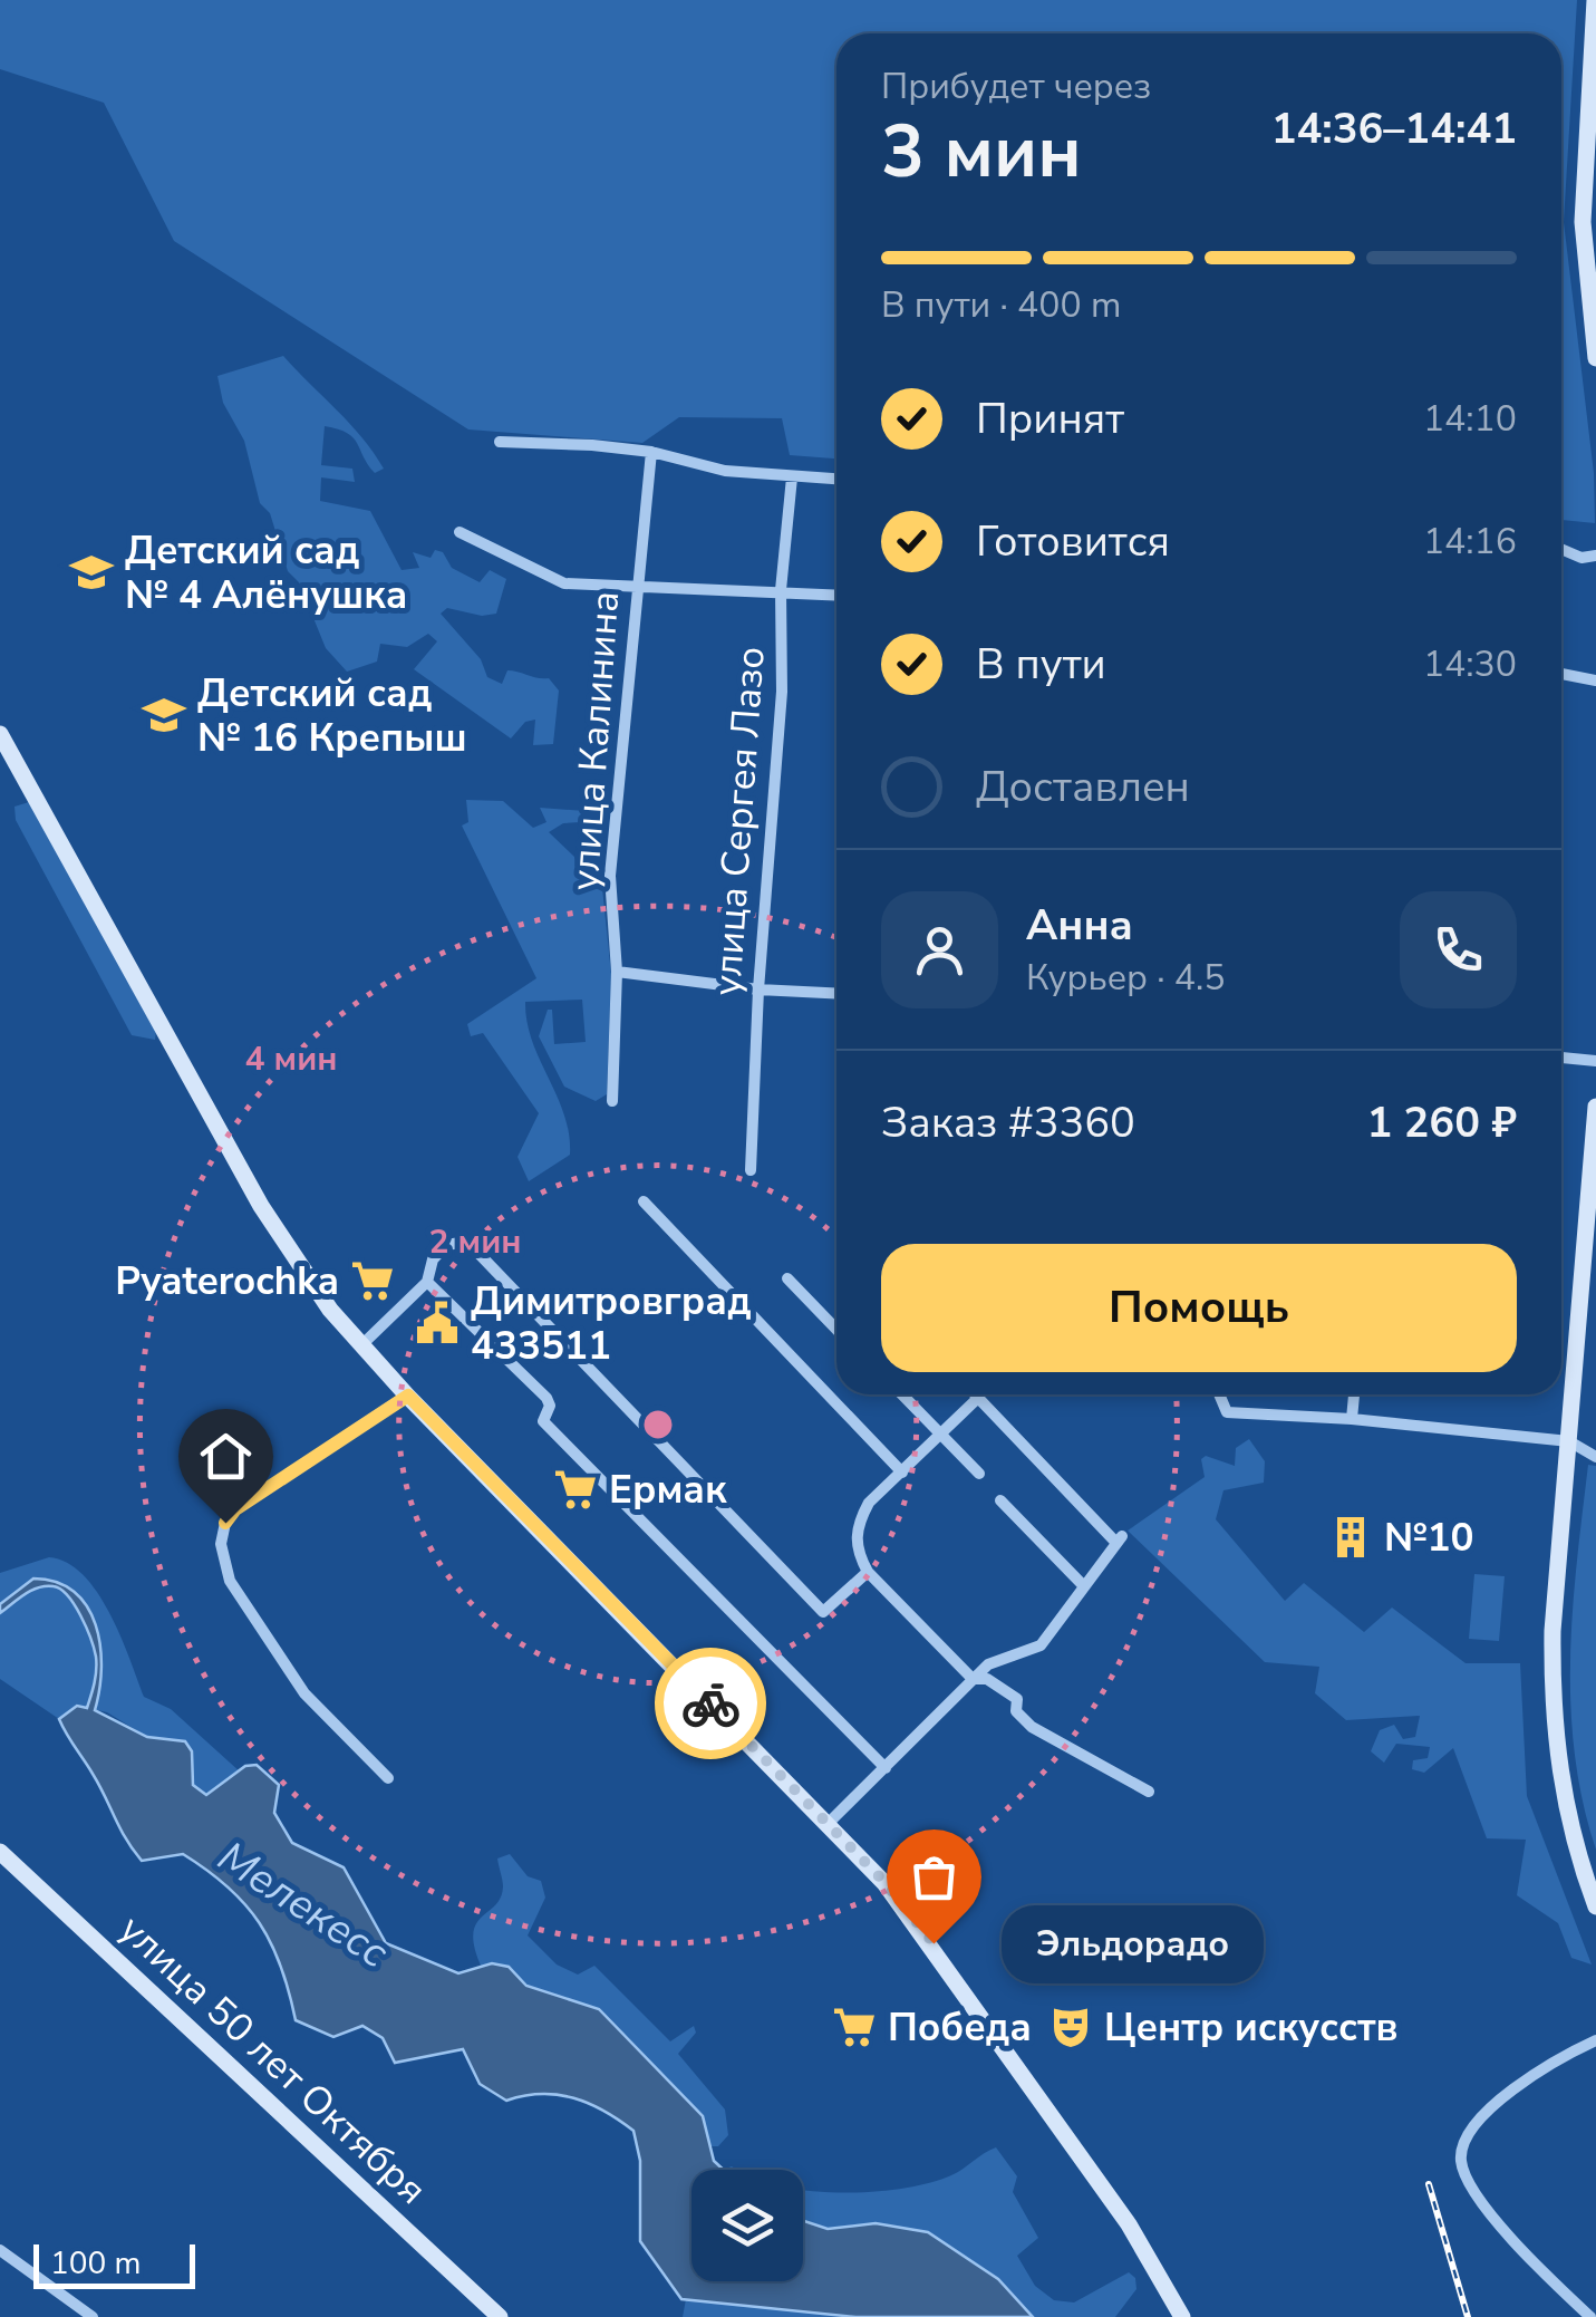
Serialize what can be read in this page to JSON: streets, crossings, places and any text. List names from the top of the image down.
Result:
{
  "streets": {
    "main road": ["улица 50 лет Октября"],
    "street": ["улица Калинина", "улица Сергея Лазо"]
  },
  "water": ["Мелекесс"],
  "places": {
    "school or university": ["Детский сад № 4 Алёнушка", "Детский сад № 16 Крепыш"],
    "supermarket": ["Pyaterochka", "Ермак", "Победа"],
    "public building": ["Димитровград 433511"],
    "building": ["№10"],
    "other": ["Эльдорадо"],
    "theatre": ["Центр искусств"]
  },
  "scale_bar": "100 m",
  "page": {
    "heading": ["3 мин", "Прибудет через", "14:36–14:41"],
    "panel": [
      "Анна",
      "Курьер · 4.5",
      "Заказ #3360",
      "1 260 ₽"
    ],
    "bar": "В пути · 400 m",
    "list": [
      ["Принят", "14:10"],
      ["Готовится", "14:16"],
      ["В пути", "14:30"],
      "Доставлен"
    ],
    "buttons": "Помощь",
    "bubble": "Эльдорадо",
    "scale": "100 m"
  },
  "rings": ["4 мин", "2 мин"]
}
